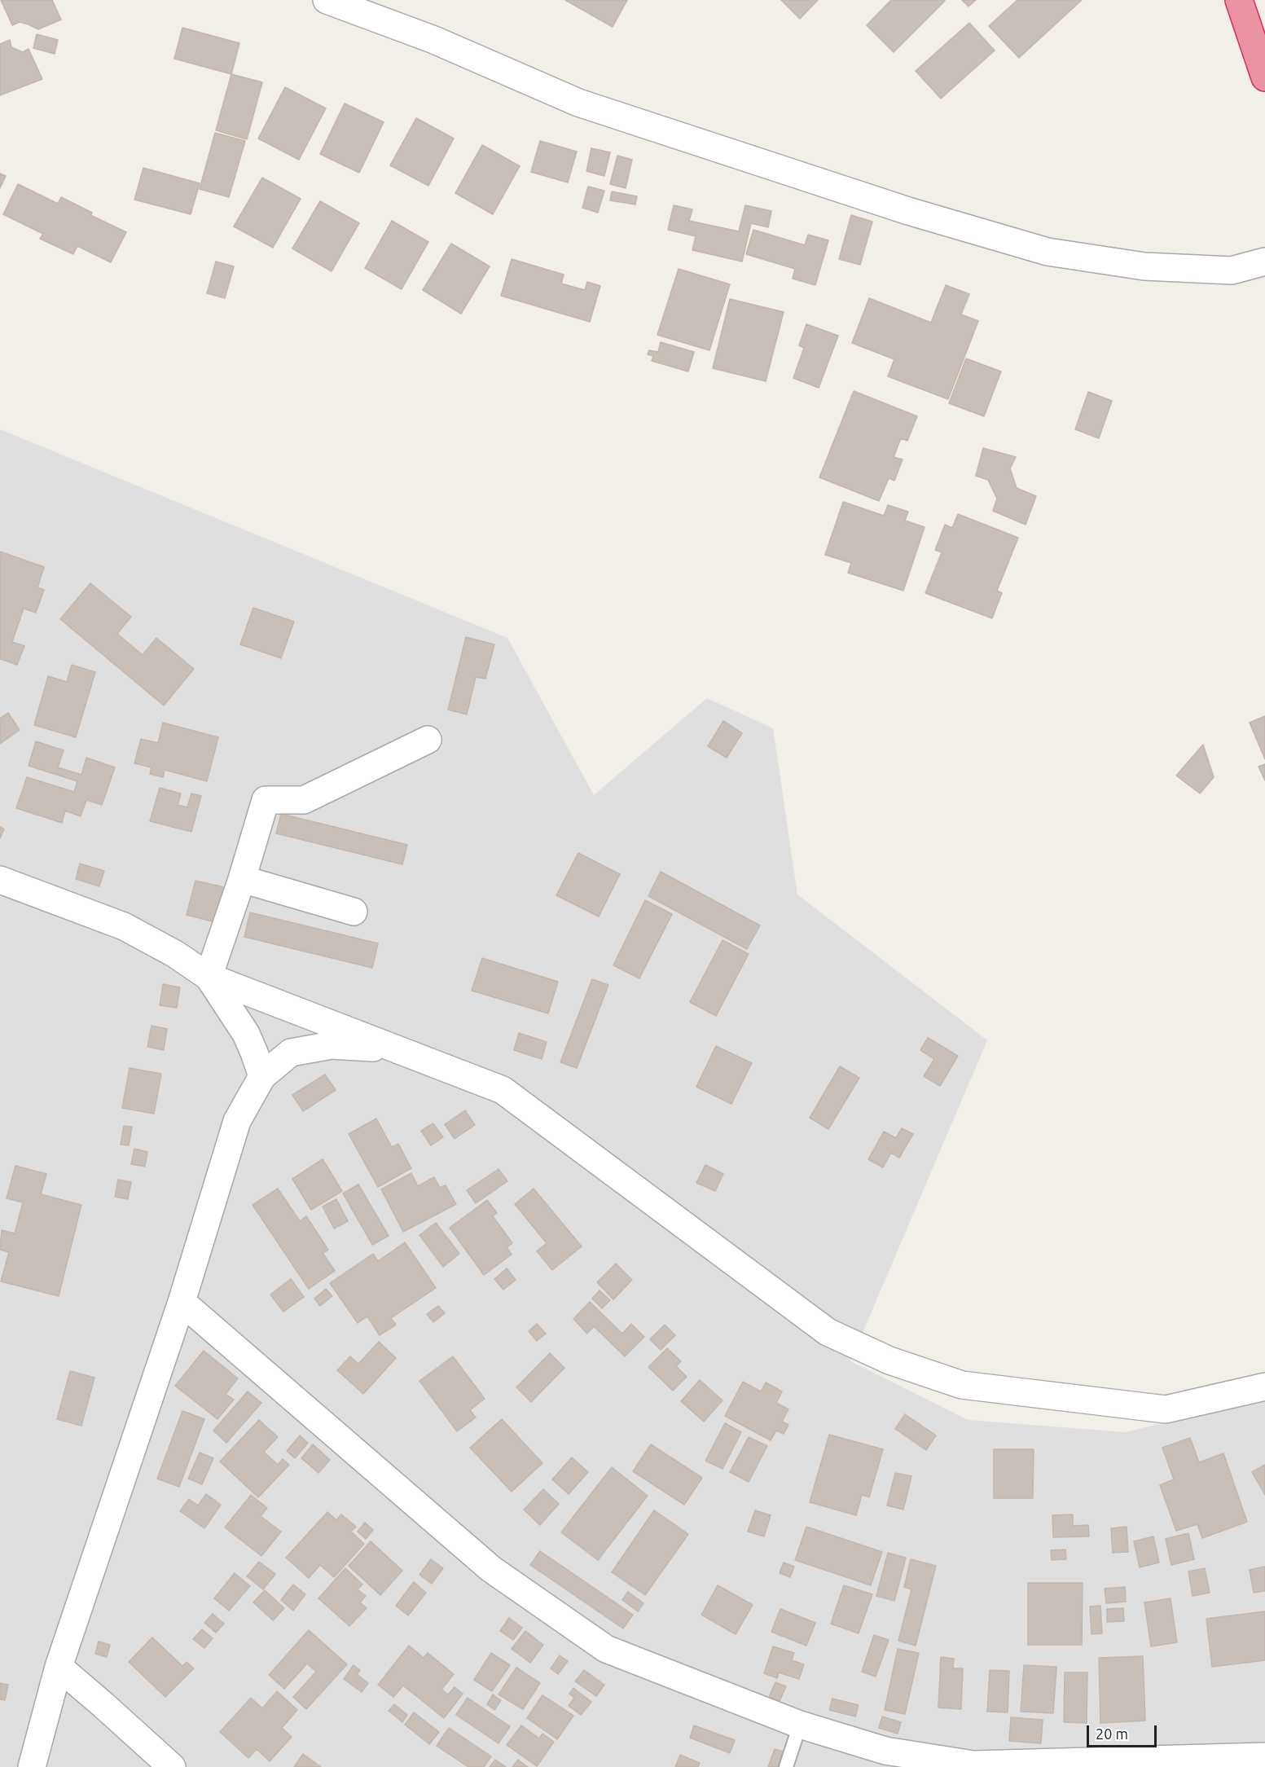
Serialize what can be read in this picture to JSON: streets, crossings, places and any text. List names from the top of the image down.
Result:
{
  "scale_bar": "20 m"
}
